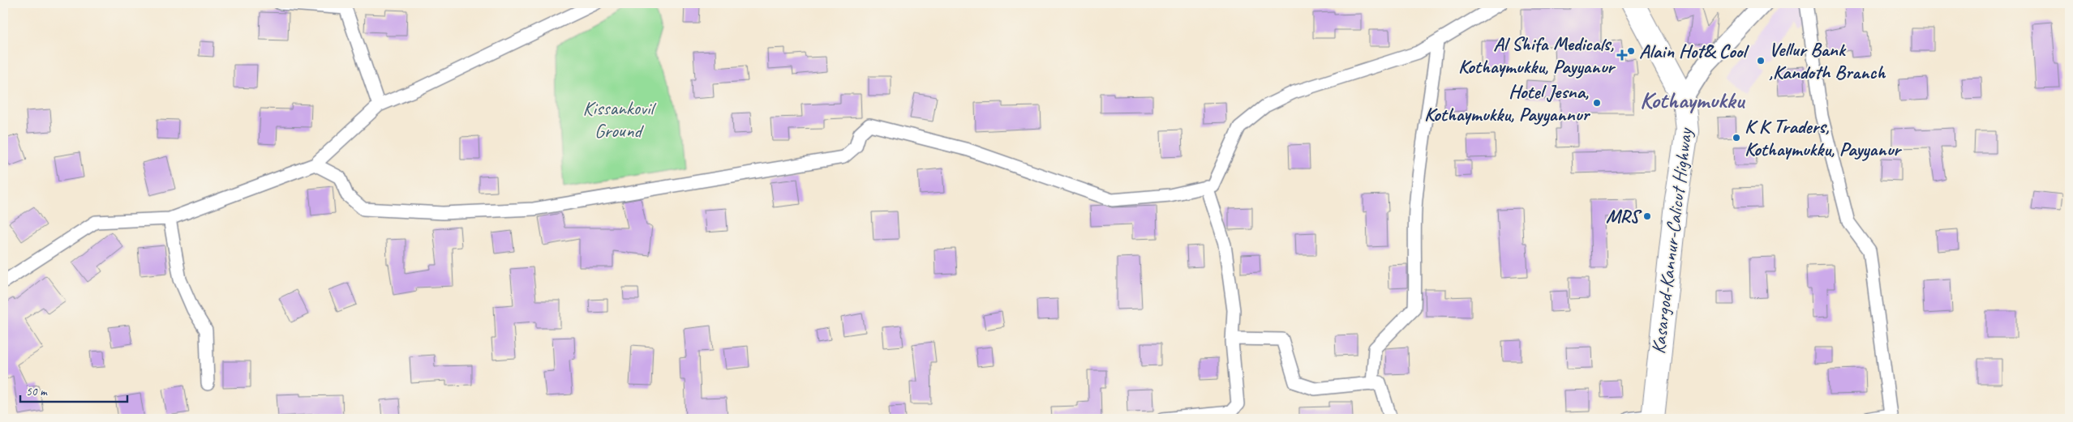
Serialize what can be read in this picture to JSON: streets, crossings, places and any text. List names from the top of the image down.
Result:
{
  "streets": {
    "highway": ["Kasargod-Kannur-Calicut Highway"]
  },
  "districts": ["Kothaymukku"],
  "parks": ["Kissankovil Ground"],
  "places": {
    "other": [
      "Alain Hot& Cool",
      "Vellur Bank ,Kandoth Branch",
      "Hotel Jesna, Kothaymukku, Payyannur",
      "K K Traders, Kothaymukku, Payyanur",
      "MRS"
    ],
    "health": ["Al Shifa Medicals, Kothaymukku, Payyanur"]
  },
  "scale_bar": "50 m"
}
